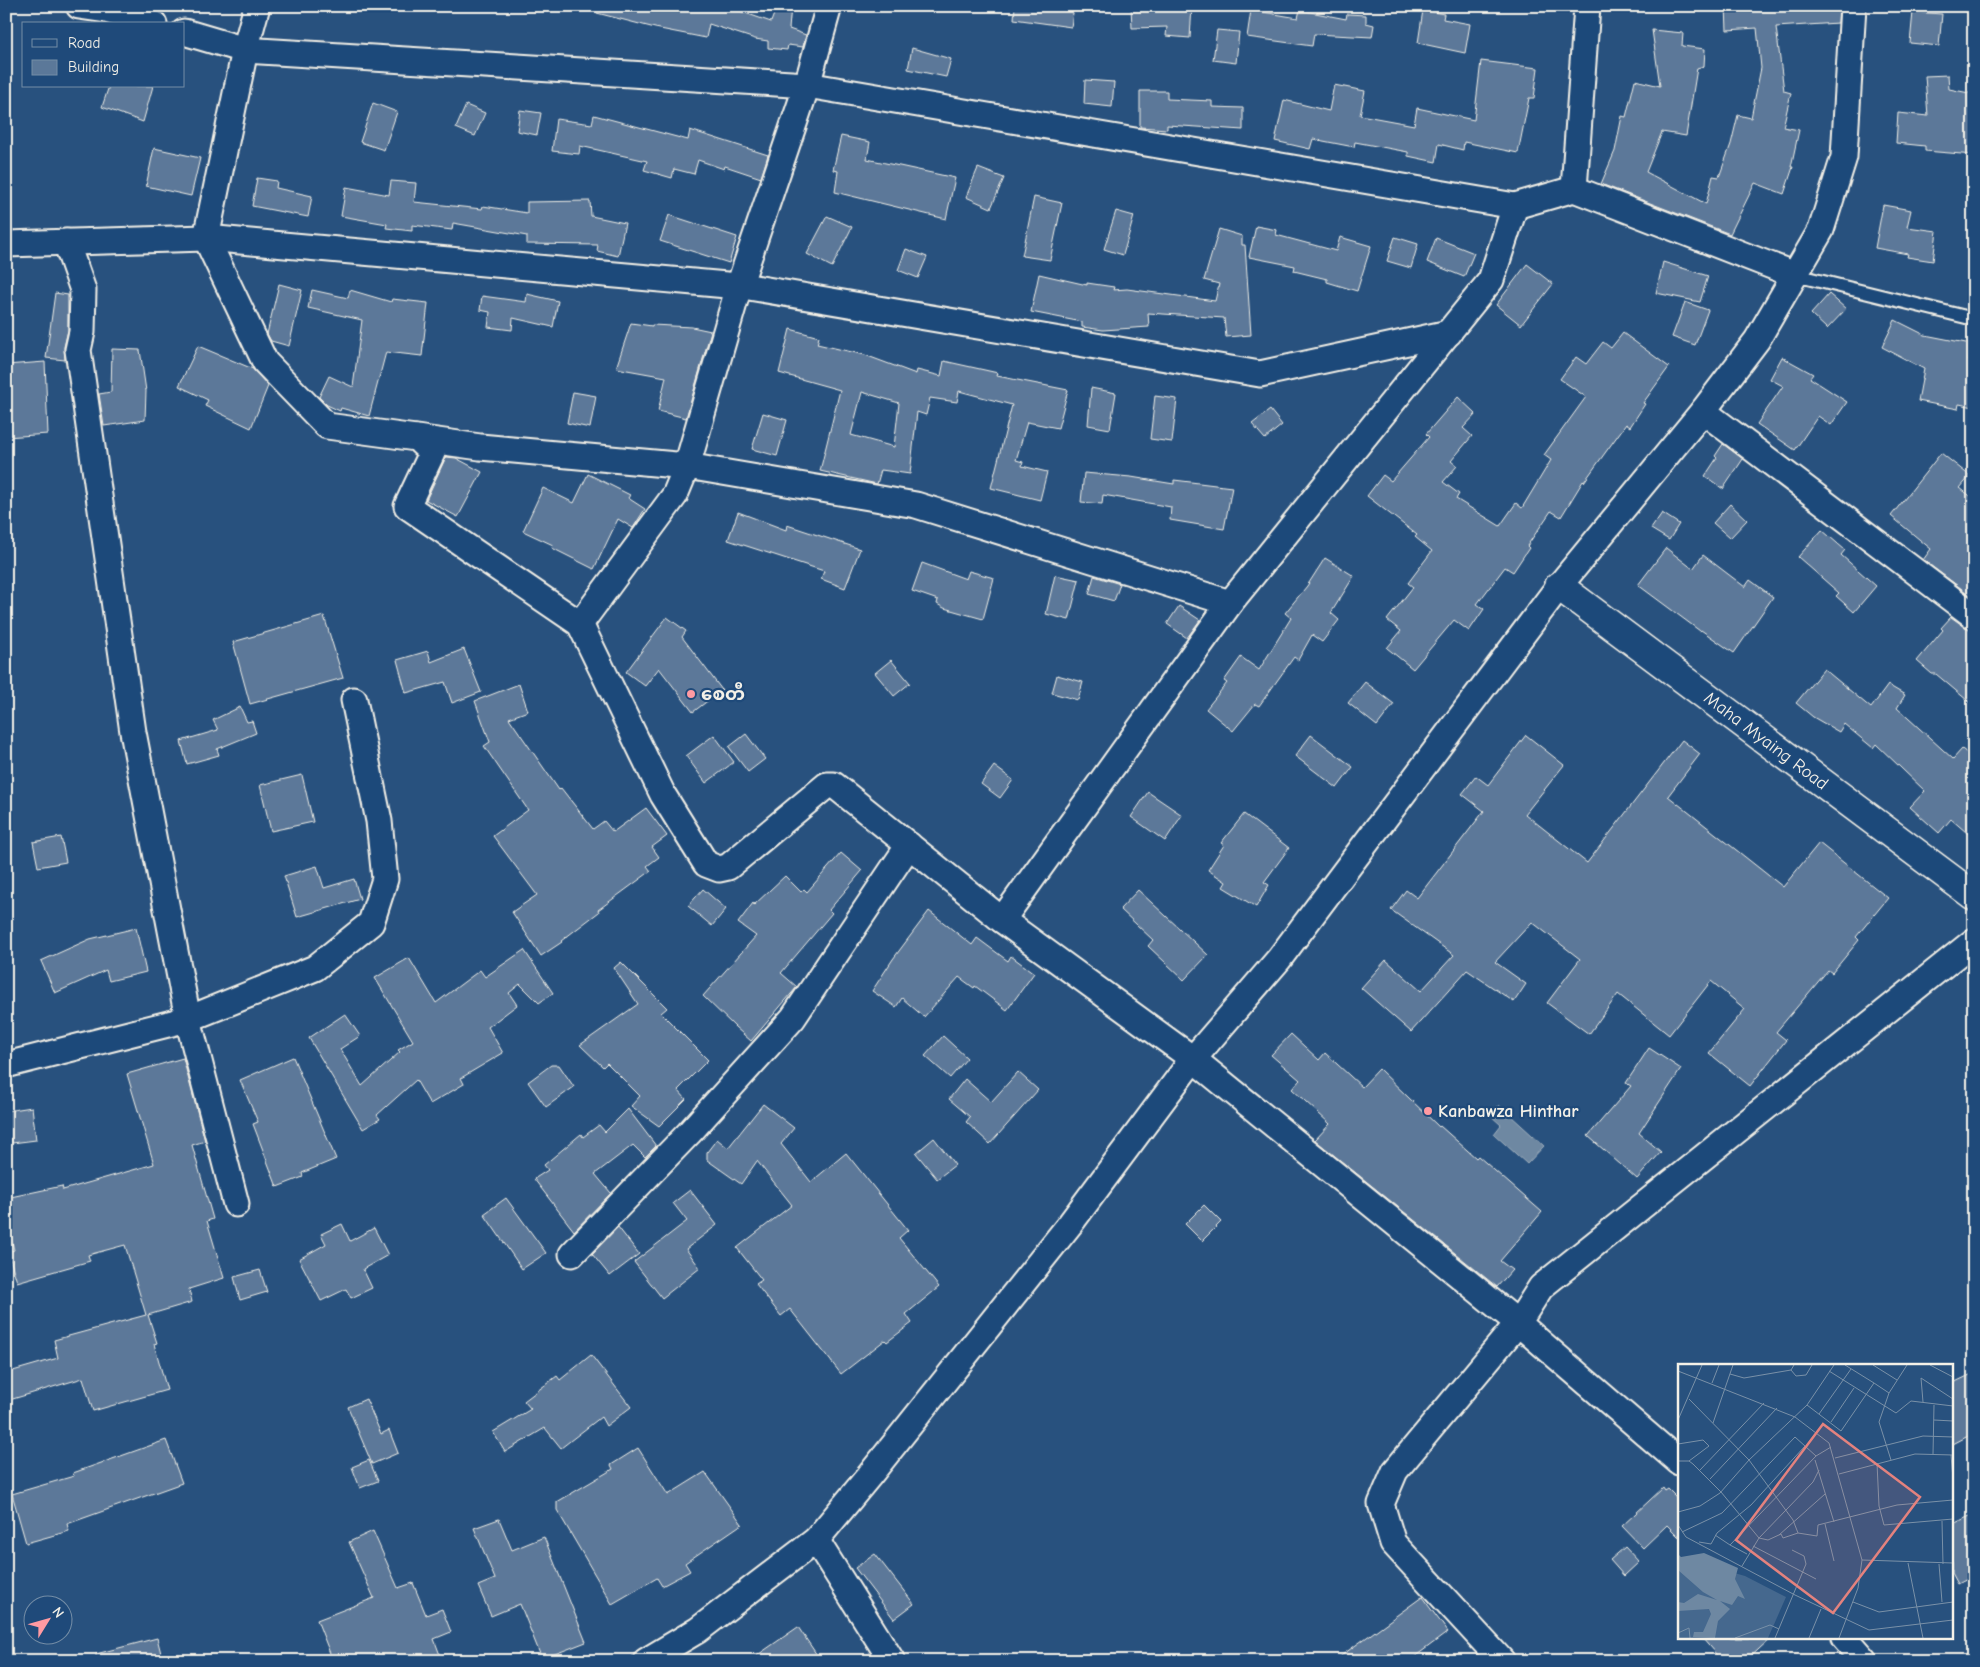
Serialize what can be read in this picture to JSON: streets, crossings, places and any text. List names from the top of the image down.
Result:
{
  "streets": {
    "street": ["Maha Myaing Road"]
  },
  "places": ["စေတီ", "Kanbawza Hinthar"],
  "legend": ["Road", "Building"],
  "north": "top right"
}
